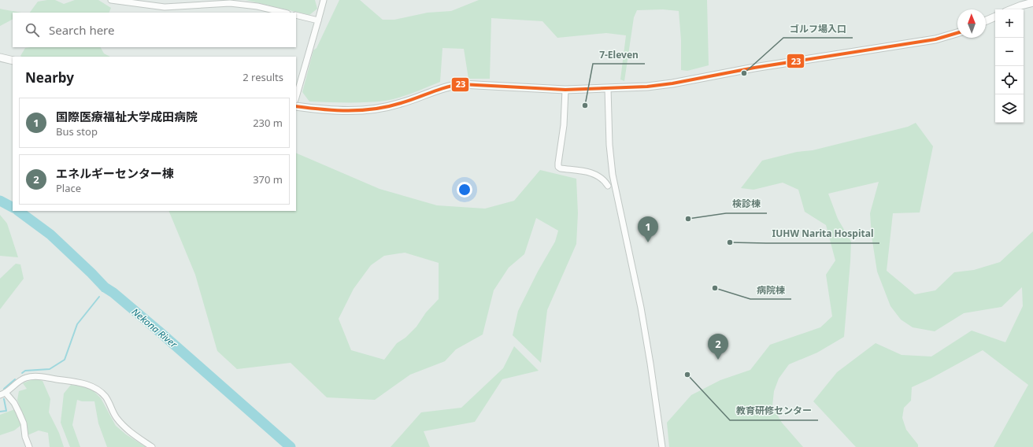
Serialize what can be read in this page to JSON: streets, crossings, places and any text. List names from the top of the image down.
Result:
{
  "water": ["Nekona River"],
  "places": [
    "ゴルフ場入口",
    "7-Eleven",
    "検診棟",
    "IUHW Narita Hospital",
    "病院棟",
    "教育研修センター"
  ],
  "lines": ["transit line 23"],
  "north": "top",
  "page": {
    "map_buttons": ["+", "−"],
    "search": "Search here",
    "heading": ["Nearby", "2 results"],
    "list": [
      {
        "mark": "1",
        "name": "国際医療福祉大学成田病院",
        "note": "Bus stop",
        "value": "230 m"
      },
      {
        "mark": "2",
        "name": "エネルギーセンター棟",
        "note": "Place",
        "value": "370 m"
      }
    ],
    "pins": ["1", "2"]
  }
}
